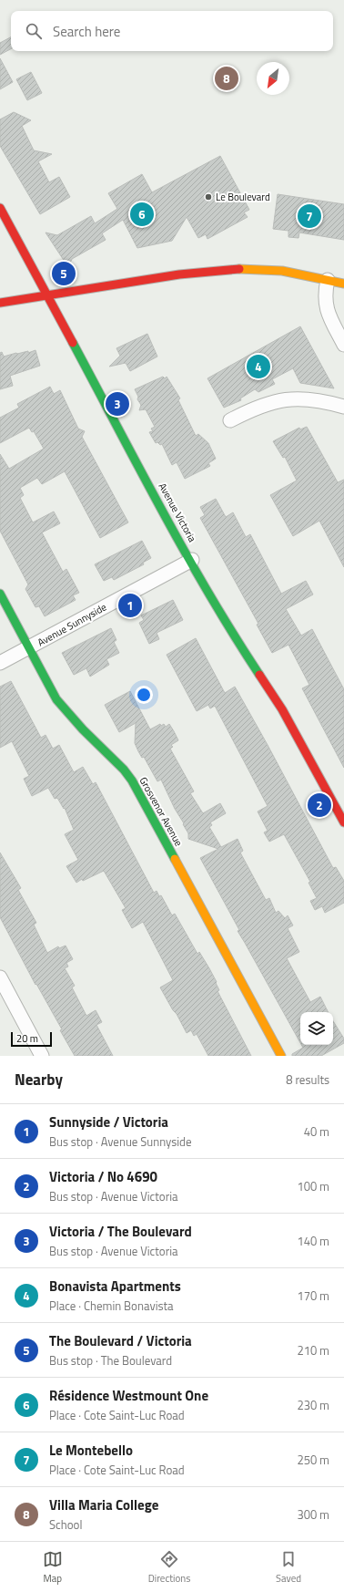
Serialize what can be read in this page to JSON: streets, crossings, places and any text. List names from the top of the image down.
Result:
{
  "streets": {
    "street": ["Avenue Victoria", "Avenue Sunnyside", "Grosvenor Avenue"]
  },
  "crossings": [
    ["Avenue Victoria", "Avenue Sunnyside"],
    ["Avenue Sunnyside", "Grosvenor Avenue"]
  ],
  "places": ["Le Boulevard"],
  "scale_bar": "20 m",
  "north": "bottom left",
  "page": {
    "search": "Search here",
    "pins": [
      "8",
      "6",
      "7",
      "5",
      "4",
      "3",
      "1",
      "2"
    ],
    "scale": "20 m",
    "heading": ["Nearby", "8 results"],
    "list": [
      {
        "mark": "1",
        "name": "Sunnyside / Victoria",
        "note": "Bus stop · Avenue Sunnyside",
        "value": "40 m"
      },
      {
        "mark": "2",
        "name": "Victoria / No 4690",
        "note": "Bus stop · Avenue Victoria",
        "value": "100 m"
      },
      {
        "mark": "3",
        "name": "Victoria / The Boulevard",
        "note": "Bus stop · Avenue Victoria",
        "value": "140 m"
      },
      {
        "mark": "4",
        "name": "Bonavista Apartments",
        "note": "Place · Chemin Bonavista",
        "value": "170 m"
      },
      {
        "mark": "5",
        "name": "The Boulevard / Victoria",
        "note": "Bus stop · The Boulevard",
        "value": "210 m"
      },
      {
        "mark": "6",
        "name": "Résidence Westmount One",
        "note": "Place · Cote Saint-Luc Road",
        "value": "230 m"
      },
      {
        "mark": "7",
        "name": "Le Montebello",
        "note": "Place · Cote Saint-Luc Road",
        "value": "250 m"
      },
      {
        "mark": "8",
        "name": "Villa Maria College",
        "note": "School",
        "value": "300 m"
      }
    ],
    "nav": ["Map", "Directions", "Saved"]
  }
}
